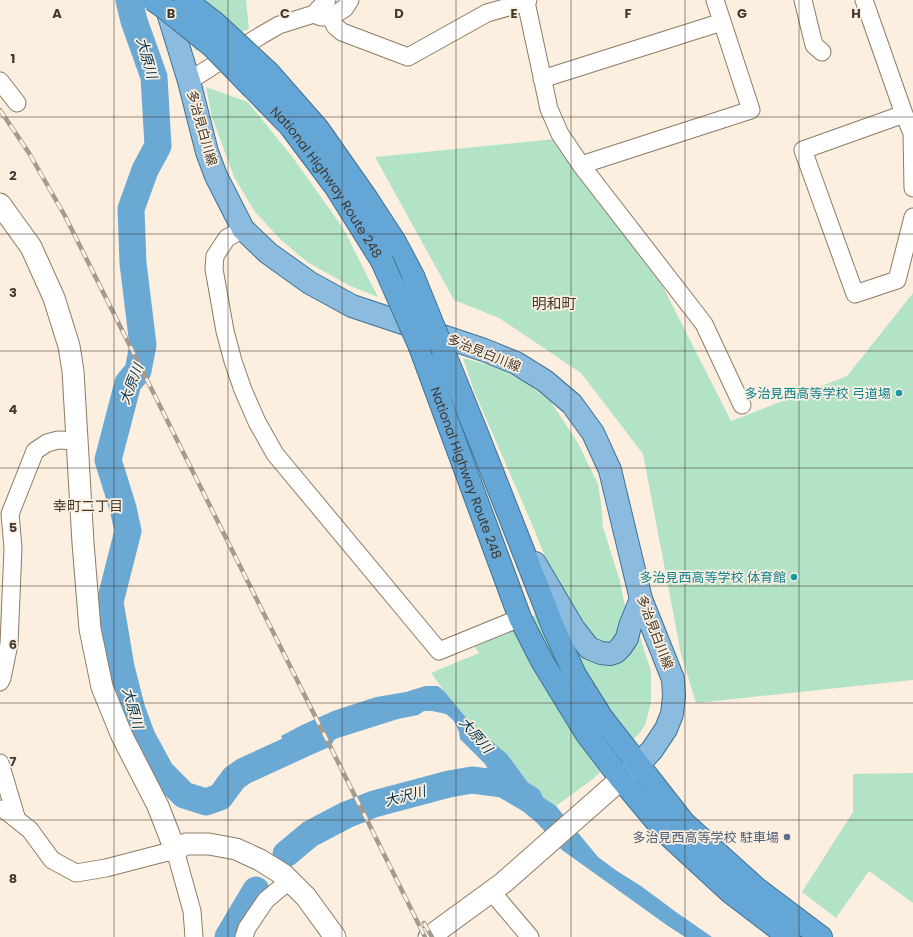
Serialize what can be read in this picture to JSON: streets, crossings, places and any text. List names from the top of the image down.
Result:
{
  "streets": {
    "highway": ["National Highway Route 248"],
    "main road": ["多治見白川線"]
  },
  "crossings": [
    ["多治見白川線", "National Highway Route 248"]
  ],
  "districts": ["明和町", "幸町二丁目"],
  "water": ["大原川", "大沢川"],
  "places": ["多治見西高等学校 弓道場", "多治見西高等学校 体育館", "多治見西高等学校 駐車場"],
  "grid": {
    "columns": [
      "A",
      "B",
      "C",
      "D",
      "E",
      "F",
      "G",
      "H"
    ],
    "rows": [
      "1",
      "2",
      "3",
      "4",
      "5",
      "6",
      "7",
      "8"
    ]
  }
}
